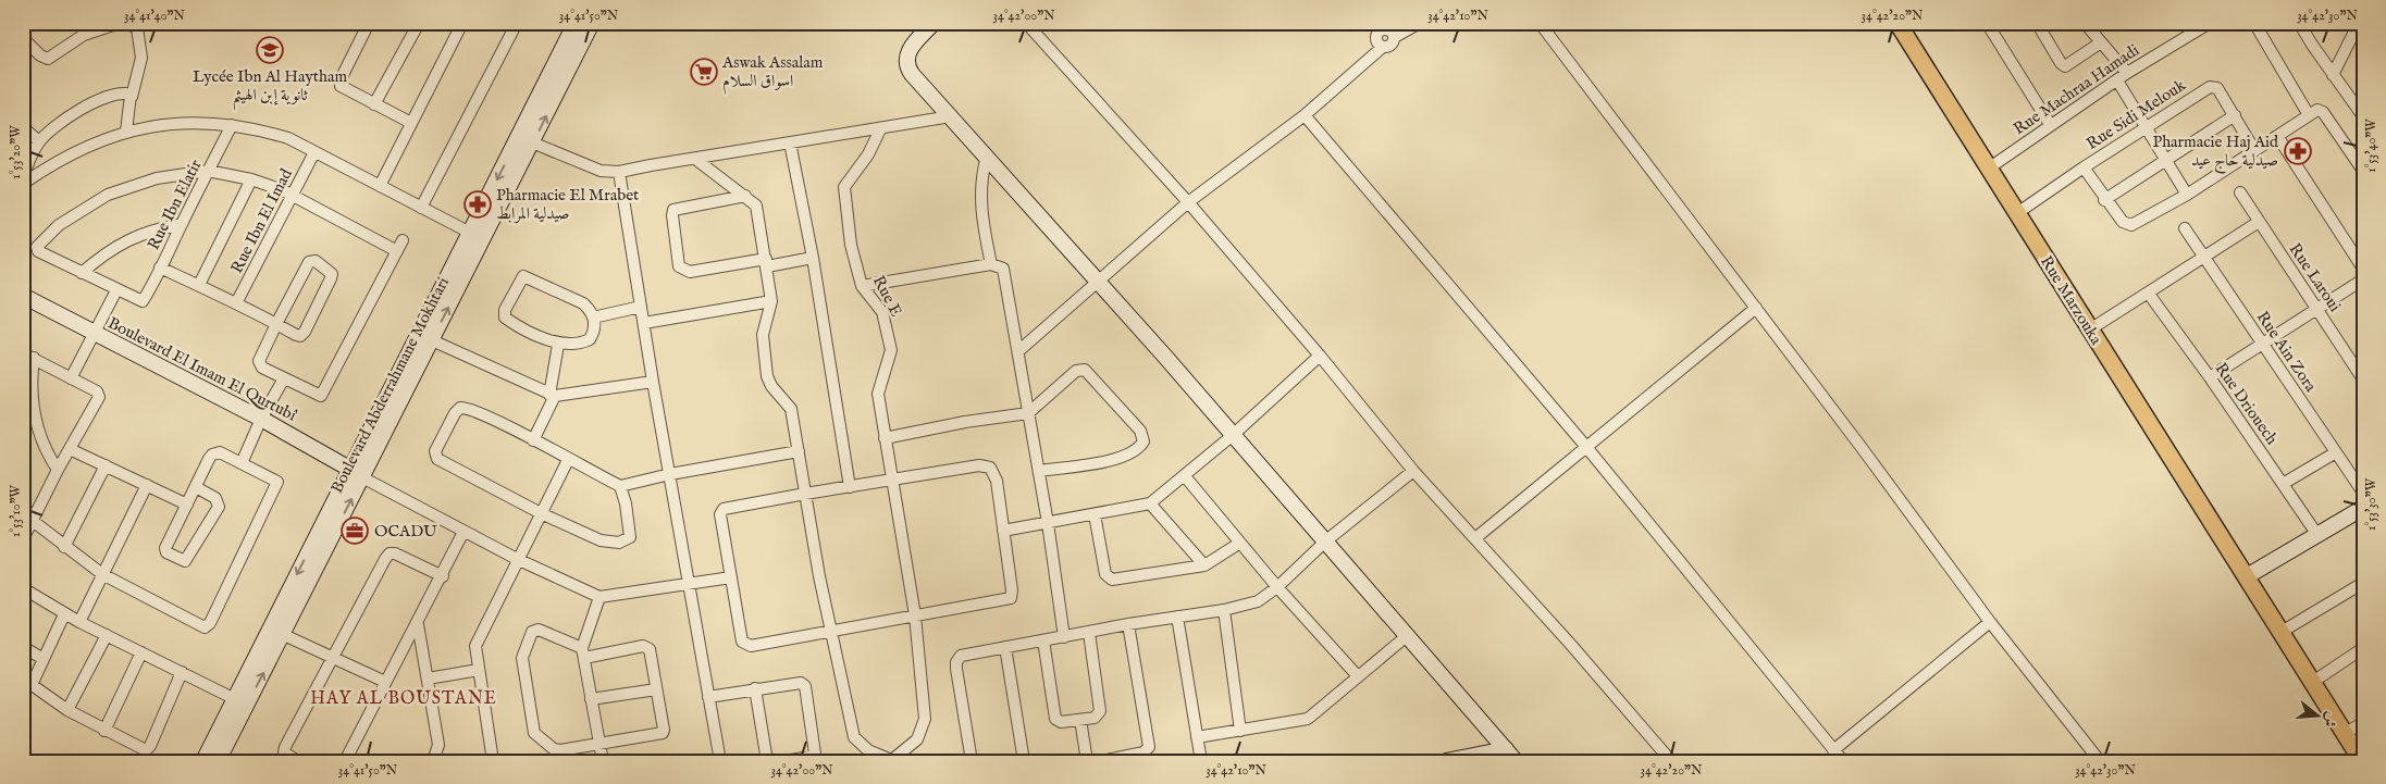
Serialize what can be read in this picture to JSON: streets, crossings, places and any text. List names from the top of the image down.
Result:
{
  "streets": {
    "main road": ["Rue Marzouka", "Boulevard El Imam El Qurtubî", "Boulevard Abderrahmane Mokhtari"],
    "street": [
      "Rue Machraa Hamadi",
      "Rue Sidi Melouk",
      "Rue Ibn Elatir",
      "Rue Ibn El Imad",
      "Rue Laroui",
      "Rue E",
      "Rue Ain Zora",
      "Rue Driouech"
    ]
  },
  "crossings": [
    ["Rue Machraa Hamadi", "Rue Marzouka"],
    ["Rue Sidi Melouk", "Rue Marzouka"],
    ["Boulevard El Imam El Qurtubî", "Boulevard Abderrahmane Mokhtari"]
  ],
  "districts": ["HAY AL BOUSTANE"],
  "places": {
    "school or university": ["Lycée Ibn Al Haytham ثانوية إبن الهيثم"],
    "supermarket": ["Aswak Assalam اسواق السلام"],
    "pharmacy": ["Pharmacie Haj Aid صيدلية حاج عيد", "Pharmacie El Mrabet صيدلية المرابط"],
    "office": ["OCADU"]
  },
  "north": "right",
  "coordinates": [
    "34°41'40\"N",
    "34°41'50\"N",
    "34°42'00\"N",
    "34°42'10\"N",
    "34°42'20\"N",
    "34°42'30\"N",
    "1°53'40\"W",
    "1°53'20\"W",
    "1°53'30\"W",
    "1°53'10\"W"
  ]
}
